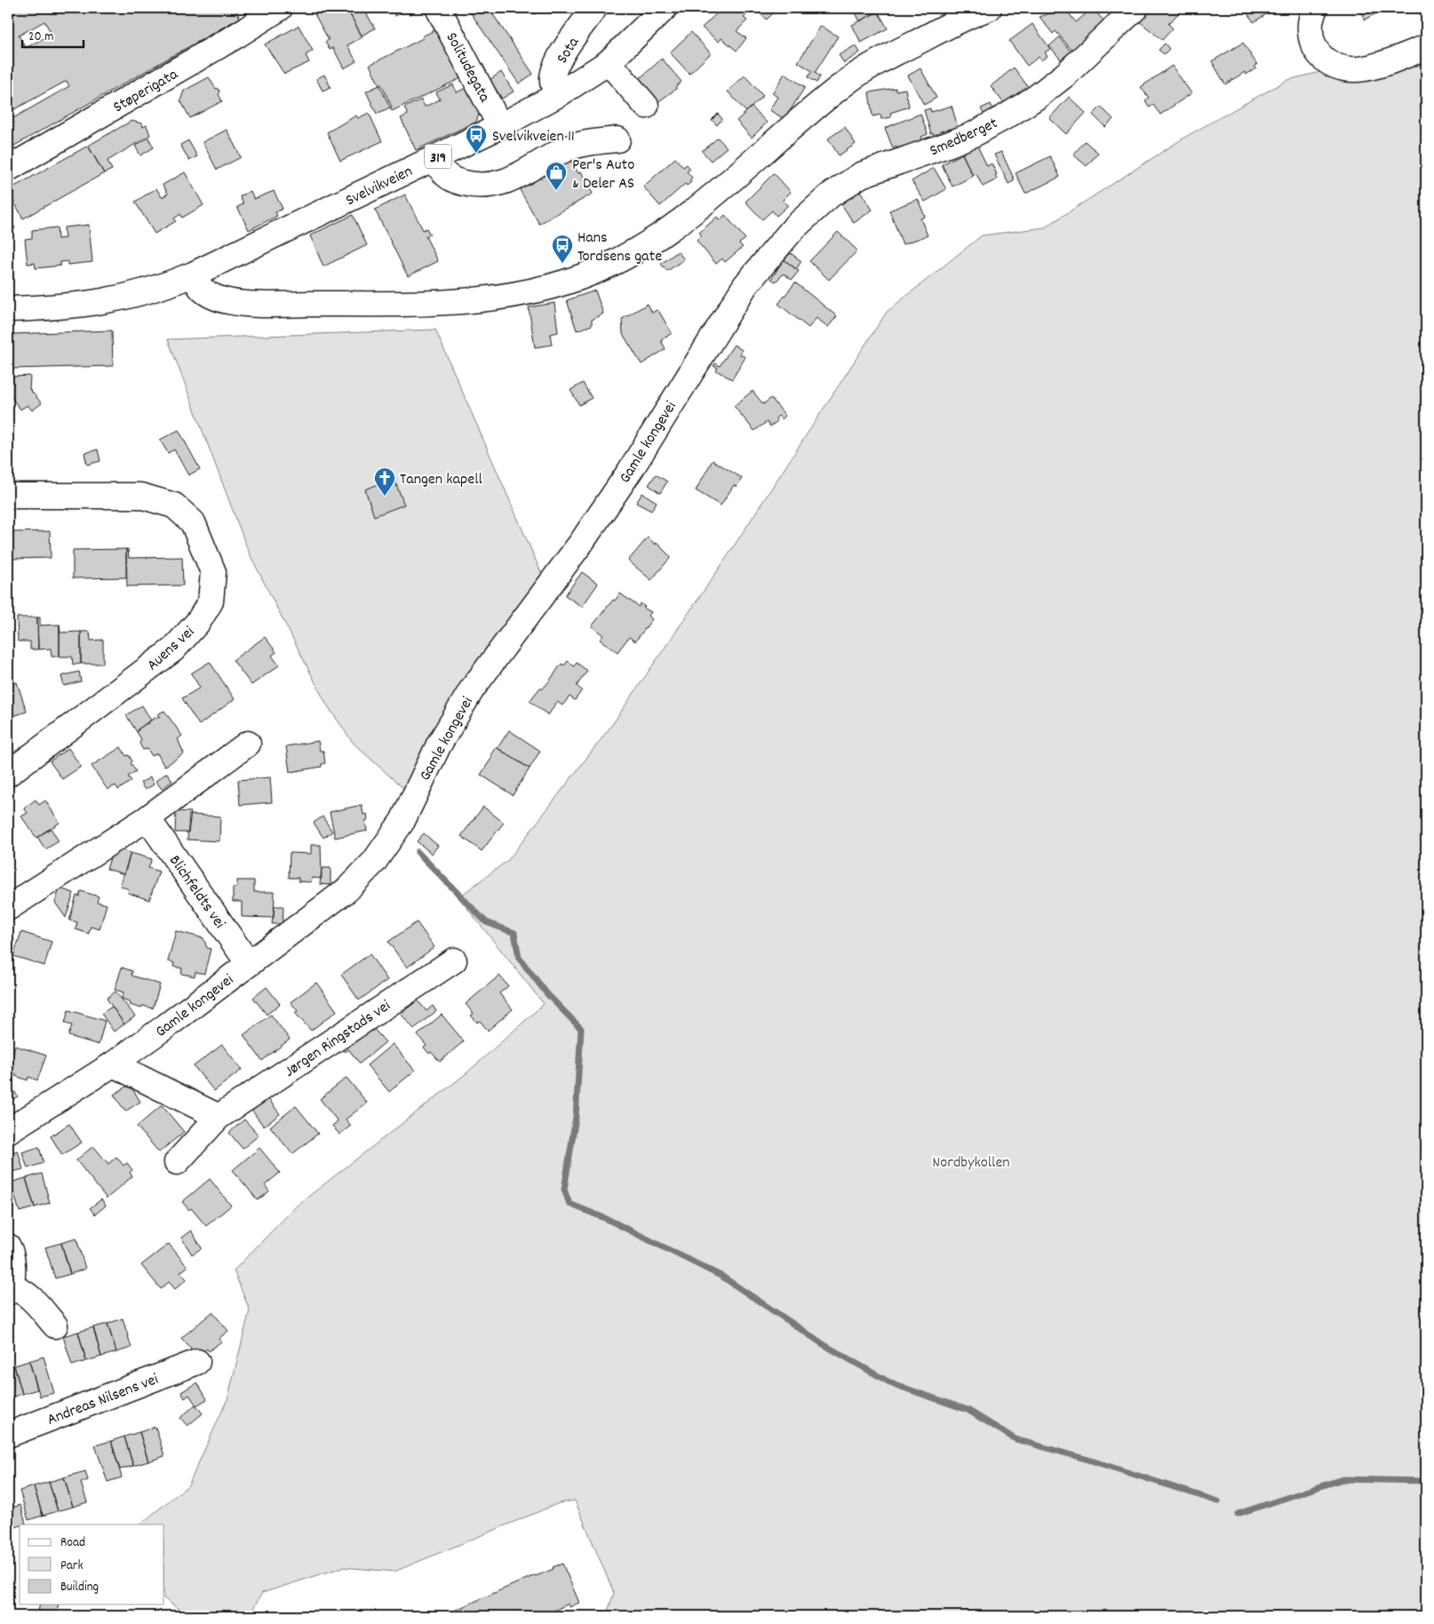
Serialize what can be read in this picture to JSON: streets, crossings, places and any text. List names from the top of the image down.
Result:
{
  "streets": {
    "main road": [
      "Sota",
      "Solitudegata",
      "Støperigata",
      "Smedberget",
      "319",
      "Svelvikveien",
      "Gamle kongevei",
      "Auens vei",
      "Blichfeldts vei",
      "Jørgen Ringstads vei",
      "Andreas Nilsens vei"
    ]
  },
  "crossings": [
    ["Sota", "Svelvikveien"],
    ["Solitudegata", "Svelvikveien"],
    ["Smedberget", "Gamle kongevei"],
    ["319", "Svelvikveien"],
    ["Gamle kongevei", "Blichfeldts vei"]
  ],
  "parks": ["Nordbykollen"],
  "places": {
    "bus stop": ["Svelvikveien 11", "Hans Tordsens gate"],
    "shop": ["Per's Auto & Deler AS"],
    "church": ["Tangen kapell"]
  },
  "legend": ["Road", "Park", "Building"],
  "scale_bar": "20 m"
}
